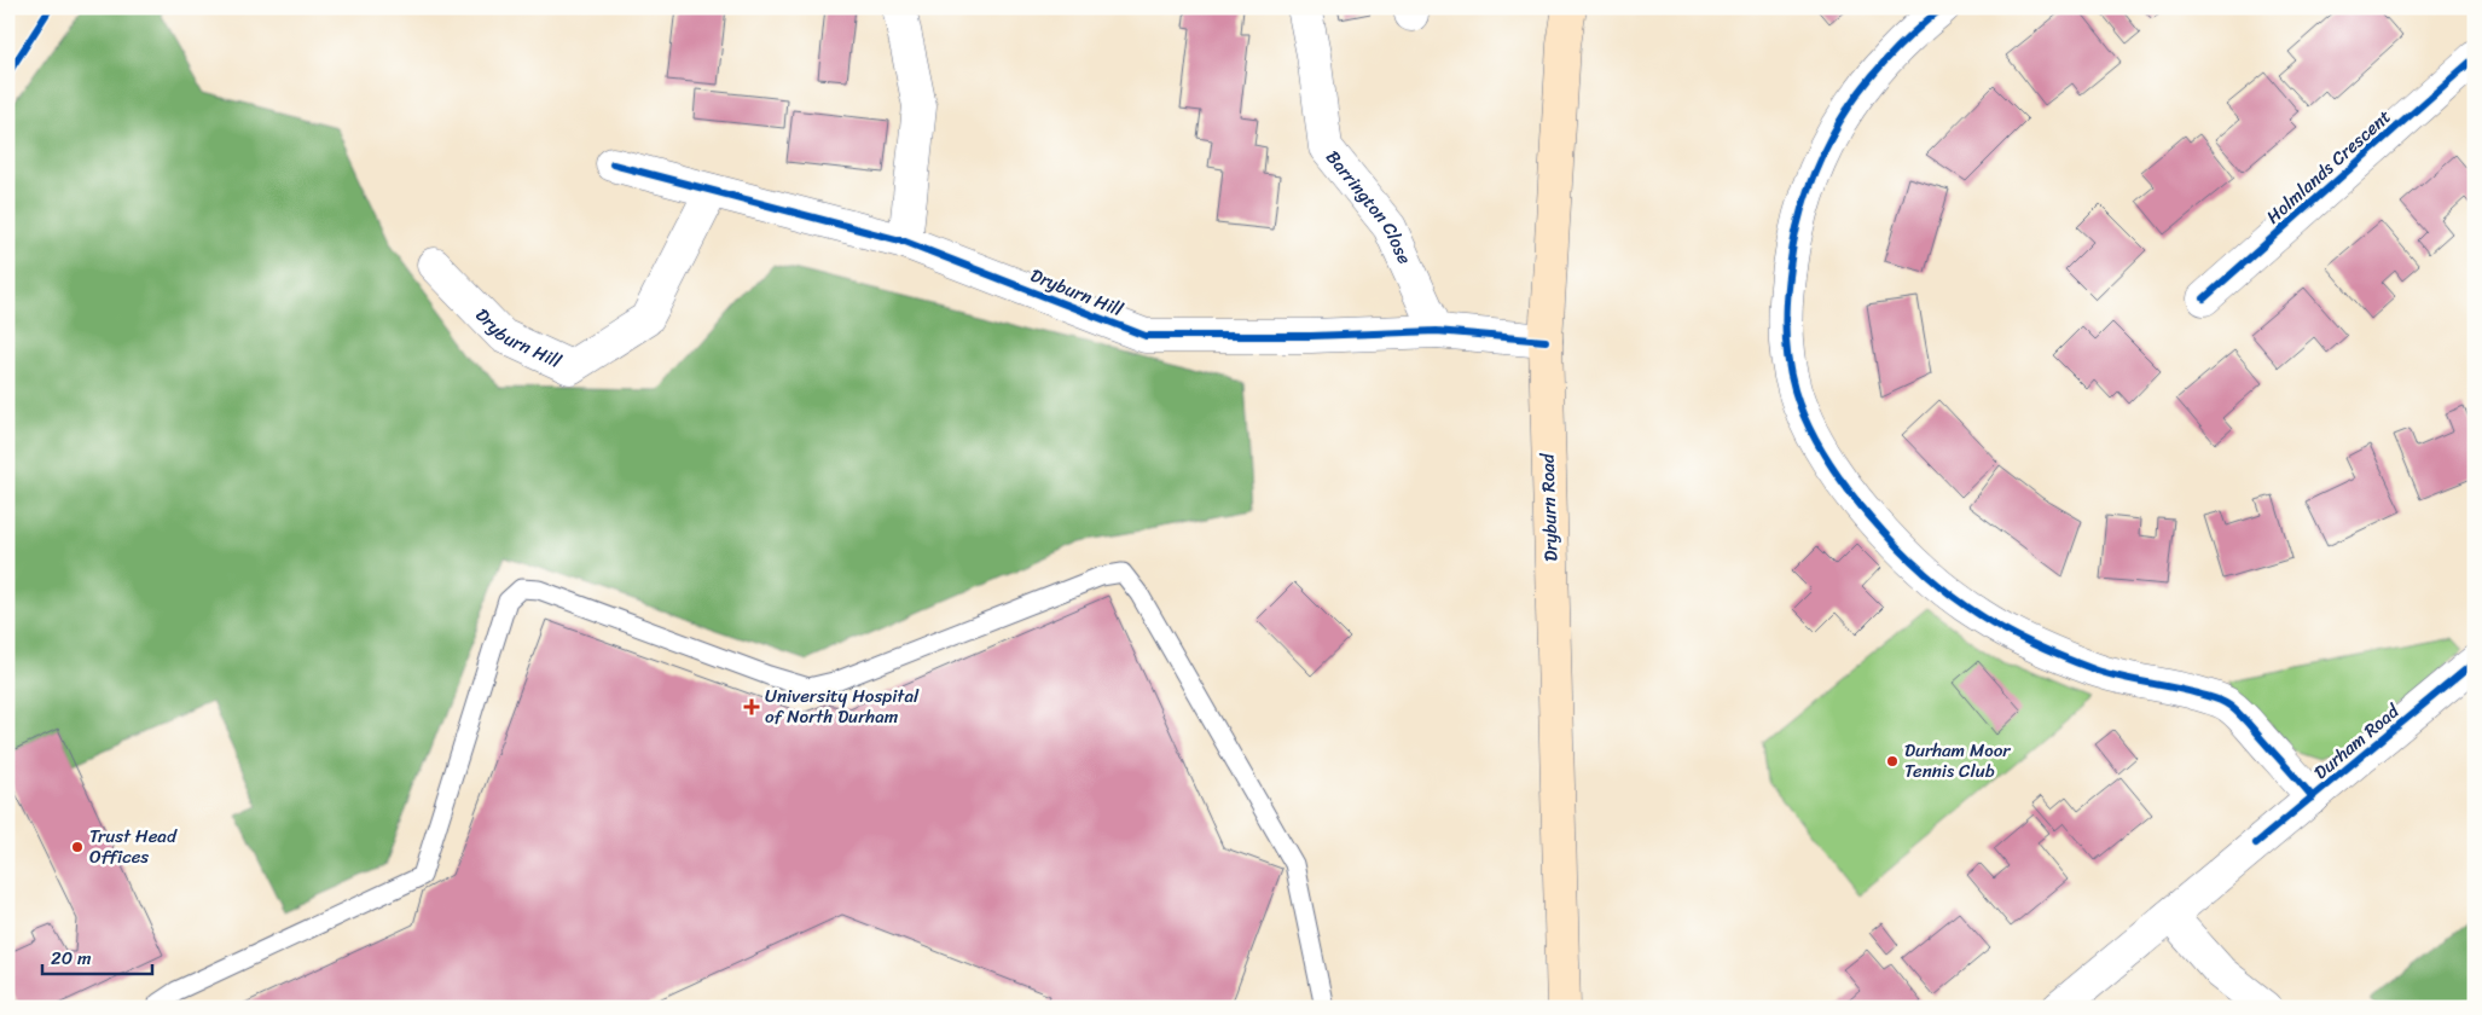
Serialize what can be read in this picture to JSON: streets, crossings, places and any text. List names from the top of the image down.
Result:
{
  "streets": {
    "main road": ["Dryburn Road"],
    "street": [
      "Holmlands Crescent",
      "Barrington Close",
      "Dryburn Hill",
      "Durham Road"
    ]
  },
  "crossings": [
    ["Barrington Close", "Dryburn Hill"],
    ["Dryburn Hill", "Dryburn Road"]
  ],
  "places": {
    "health": ["University Hospital of North Durham"],
    "other": ["Durham Moor Tennis Club", "Trust Head Offices"]
  },
  "scale_bar": "20 m"
}
